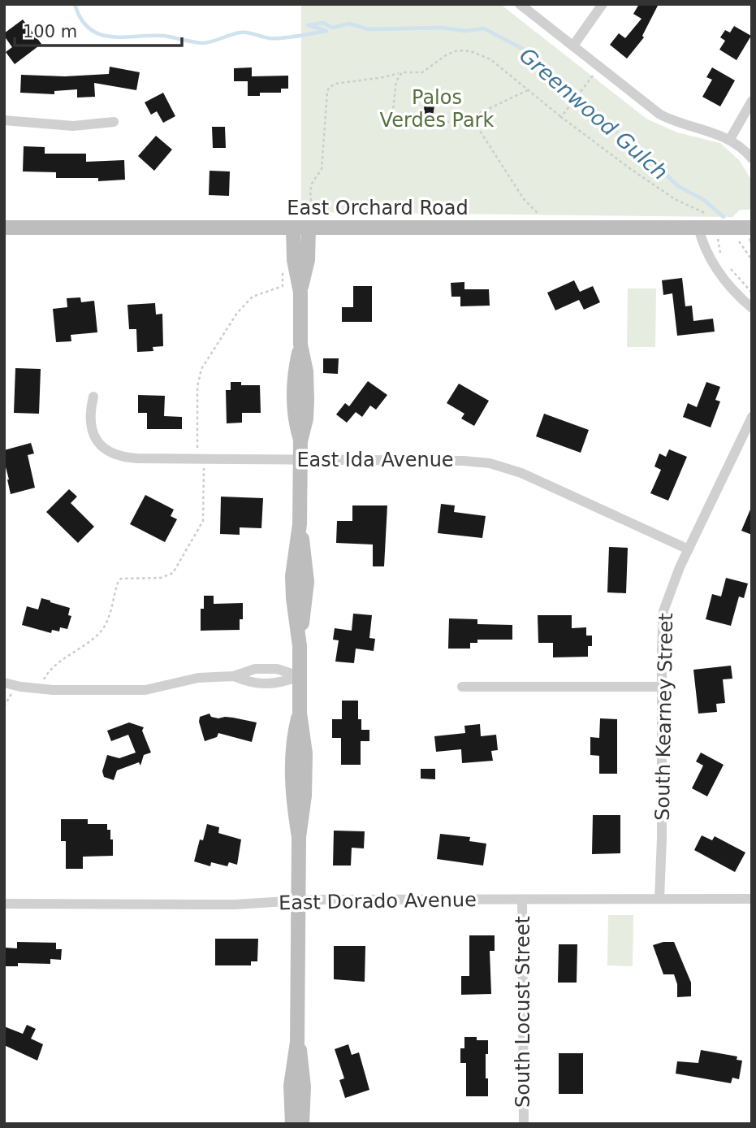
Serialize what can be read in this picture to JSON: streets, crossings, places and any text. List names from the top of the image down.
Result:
{
  "streets": {
    "street": [
      "East Orchard Road",
      "East Ida Avenue",
      "South Kearney Street",
      "East Dorado Avenue",
      "South Locust Street"
    ]
  },
  "crossings": [
    ["East Ida Avenue", "South Kearney Street"],
    ["South Kearney Street", "East Dorado Avenue"],
    ["East Dorado Avenue", "South Locust Street"]
  ],
  "water": ["Greenwood Gulch"],
  "parks": ["Palos Verdes Park"],
  "scale_bar": "100 m"
}
